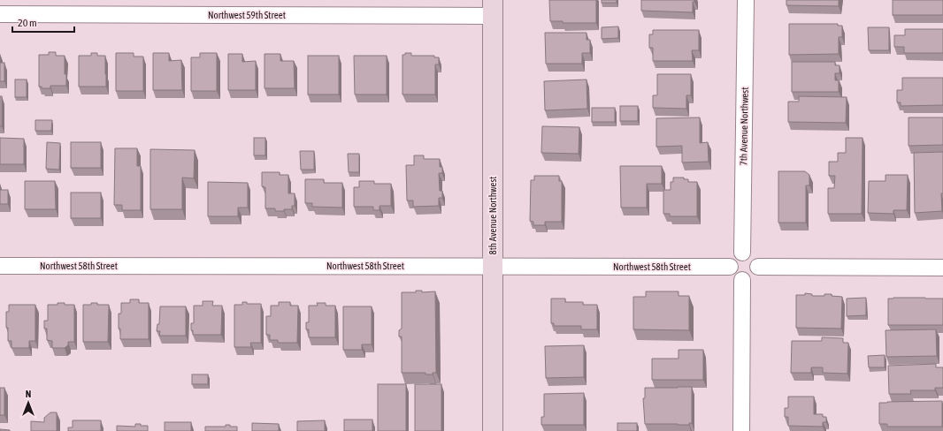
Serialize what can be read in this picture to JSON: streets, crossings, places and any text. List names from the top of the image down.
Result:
{
  "streets": {
    "main road": ["8th Avenue Northwest"],
    "street": ["Northwest 59th Street", "7th Avenue Northwest", "Northwest 58th Street"]
  },
  "crossings": [
    ["Northwest 59th Street", "8th Avenue Northwest"],
    ["7th Avenue Northwest", "Northwest 58th Street"],
    ["8th Avenue Northwest", "Northwest 58th Street"]
  ],
  "scale_bar": "20 m",
  "north": "top"
}
